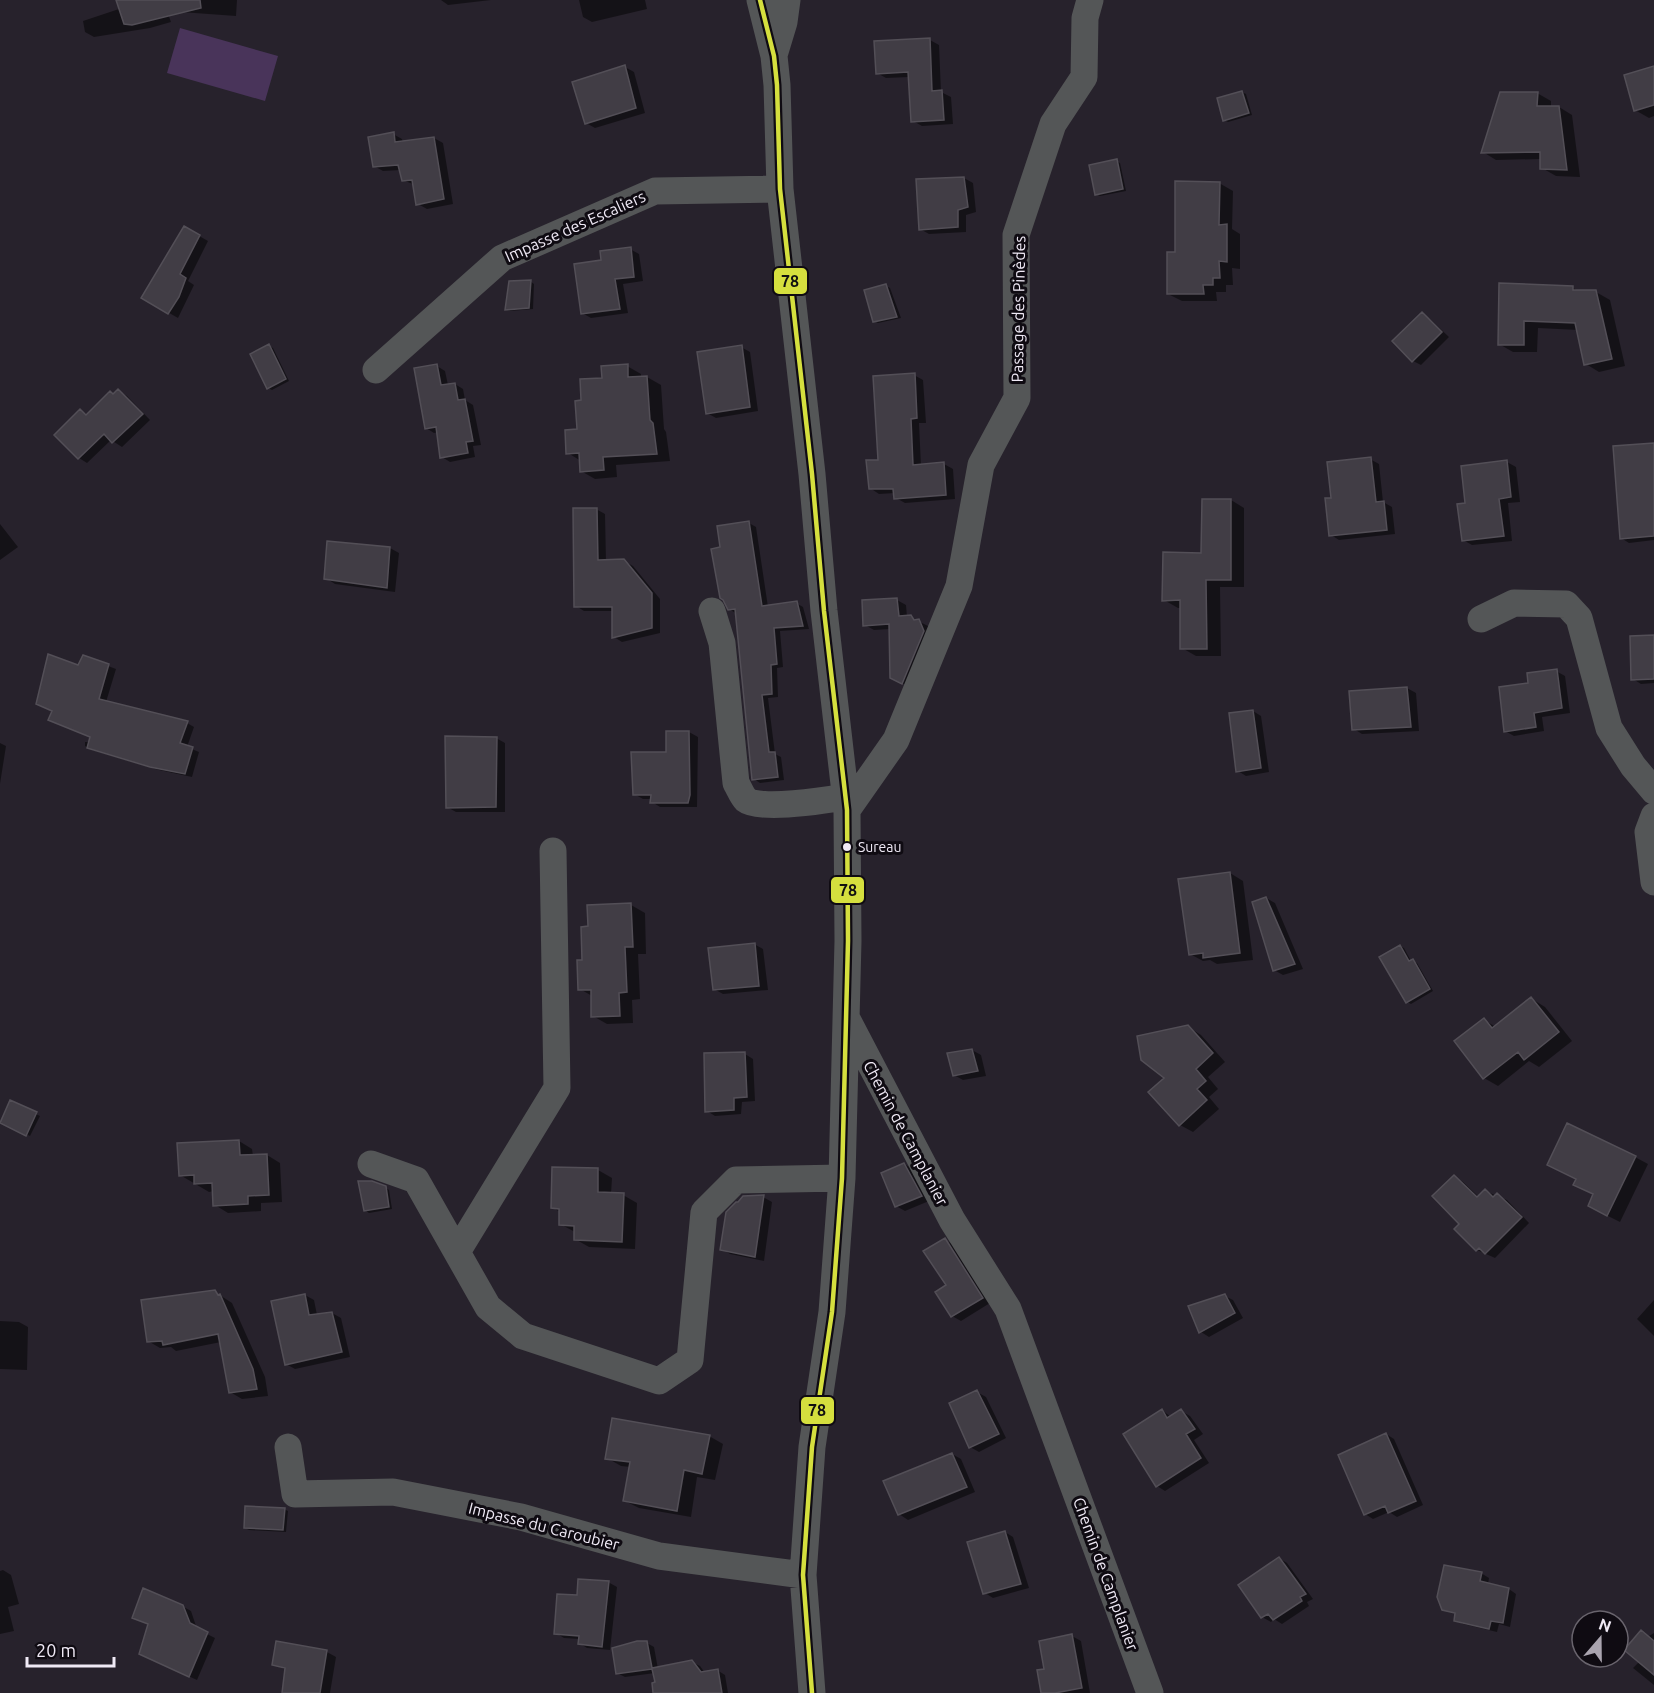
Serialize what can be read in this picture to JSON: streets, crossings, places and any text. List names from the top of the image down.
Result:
{
  "streets": {
    "street": [
      "Impasse des Escaliers",
      "Passage des Pinèdes",
      "Chemin de Camplanier",
      "Impasse du Caroubier"
    ]
  },
  "crossings": [
    ["Impasse des Escaliers", "Chemin de Camplanier"],
    ["Passage des Pinèdes", "Chemin de Camplanier"]
  ],
  "places": ["Sureau"],
  "lines": ["transit line 78"],
  "scale_bar": "20 m",
  "north": "top"
}
